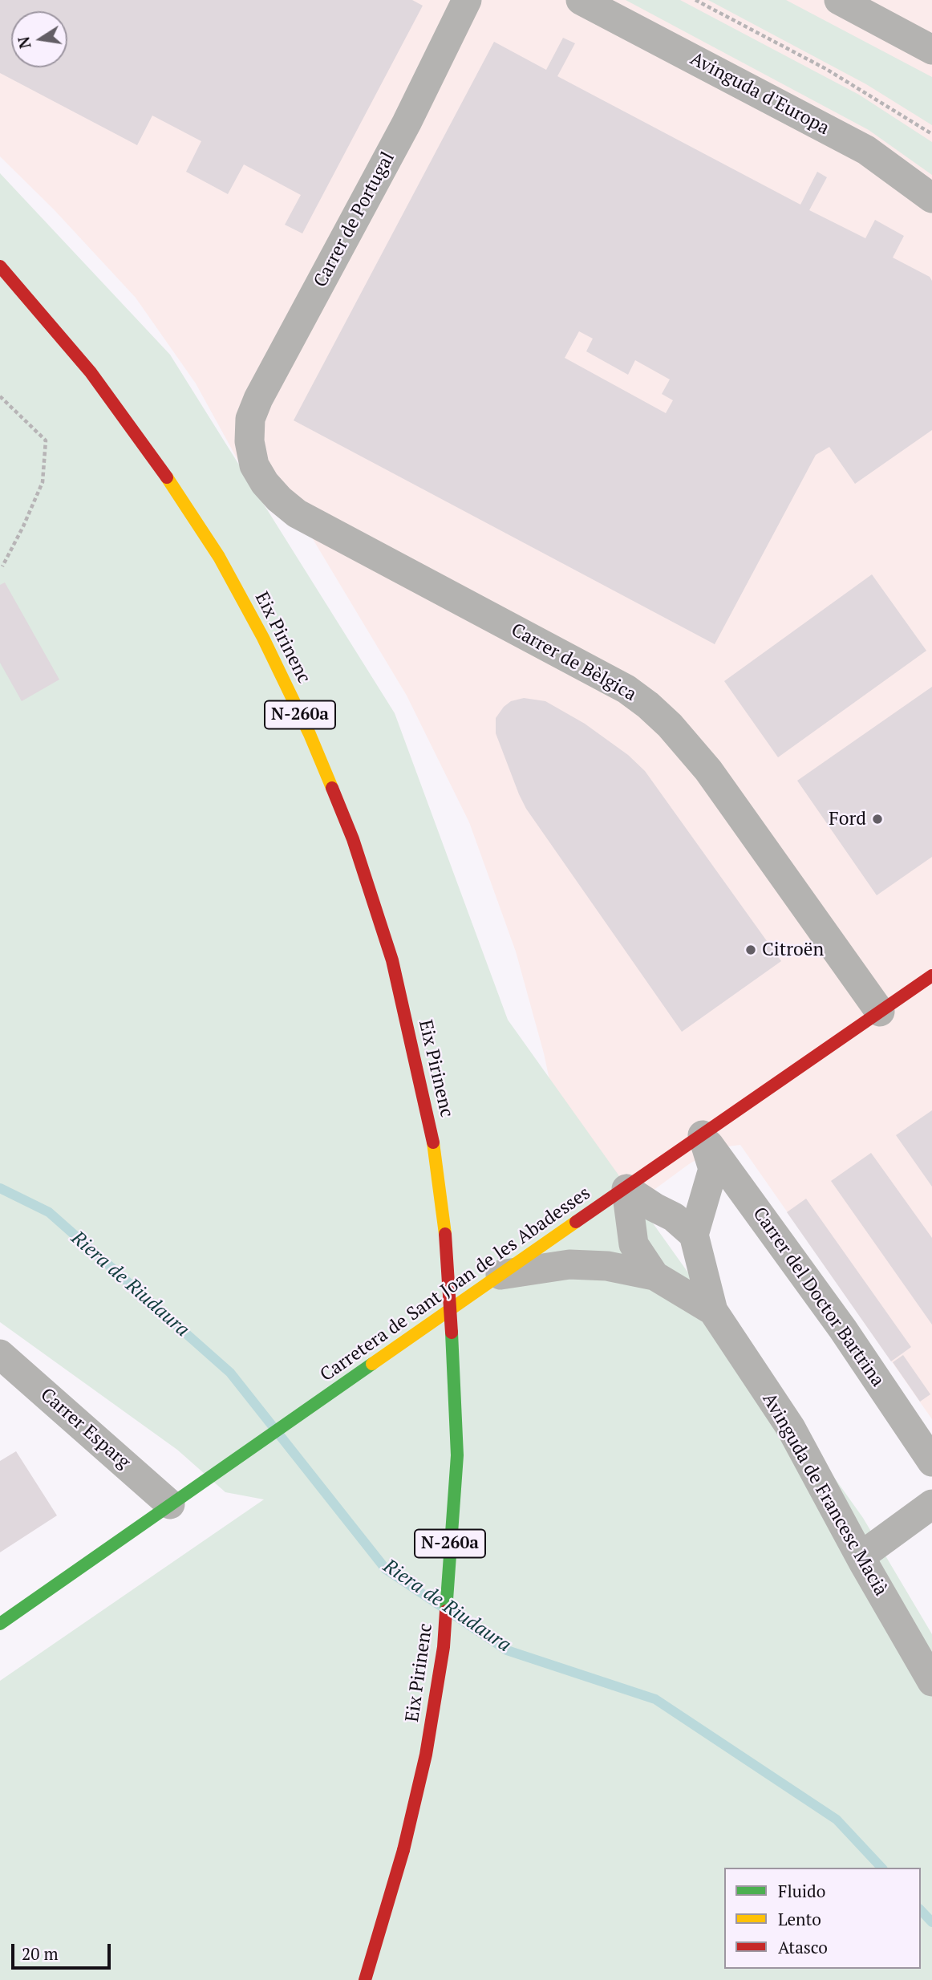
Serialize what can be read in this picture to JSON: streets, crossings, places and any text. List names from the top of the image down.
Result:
{
  "streets": {
    "main road": ["Eix Pirinenc", "N-260a", "Carretera de Sant Joan de les Abadesses"],
    "street": [
      "Avinguda d'Europa",
      "Carrer de Portugal",
      "Carrer de Bèlgica",
      "Carrer del Doctor Bartrina",
      "Carrer Esparg",
      "Avinguda de Francesc Macià"
    ]
  },
  "crossings": [
    ["Carrer de Portugal", "Carrer de Bèlgica"],
    ["Carrer de Bèlgica", "Carretera de Sant Joan de les Abadesses"],
    ["Carretera de Sant Joan de les Abadesses", "Carrer del Doctor Bartrina"],
    ["Carretera de Sant Joan de les Abadesses", "Carrer Esparg"],
    ["Carretera de Sant Joan de les Abadesses", "Avinguda de Francesc Macià"]
  ],
  "water": ["Riera de Riudaura"],
  "places": ["Ford", "Citroën"],
  "legend": ["Fluido", "Lento", "Atasco"],
  "scale_bar": "20 m",
  "north": "left"
}
